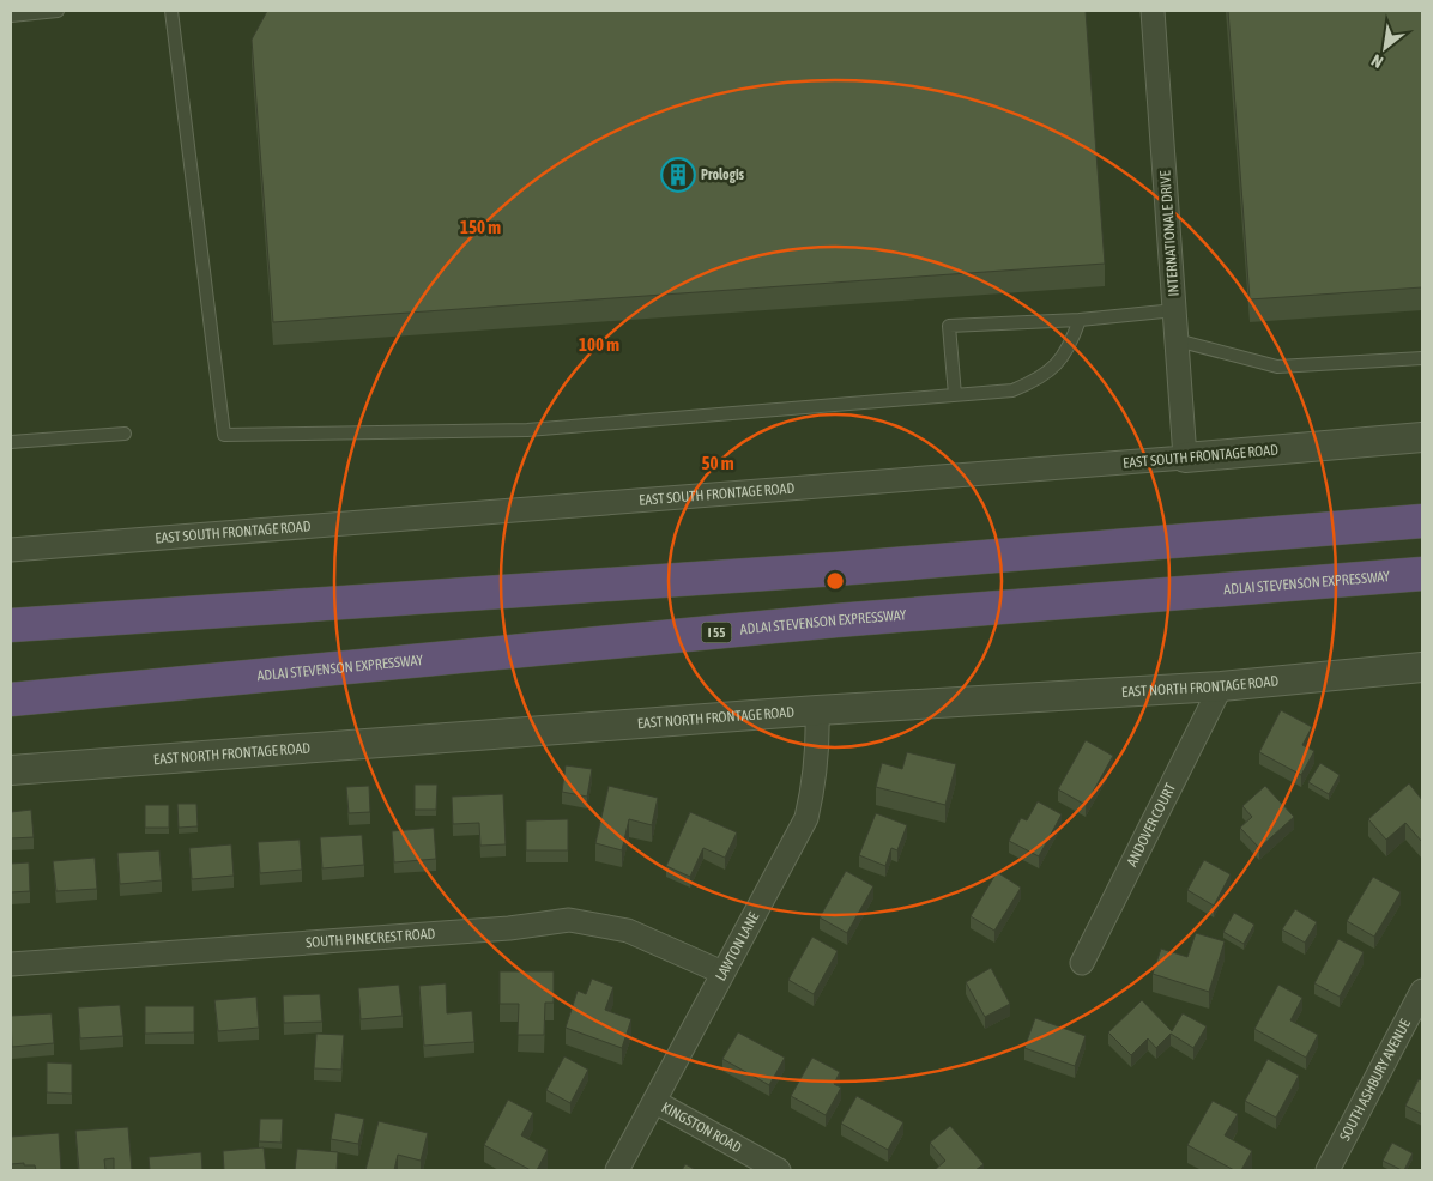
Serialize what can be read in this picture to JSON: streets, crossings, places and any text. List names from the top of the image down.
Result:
{
  "streets": {
    "highway": ["ADLAI STEVENSON EXPRESSWAY", "I 55"],
    "street": [
      "INTERNATIONALE DRIVE",
      "EAST SOUTH FRONTAGE ROAD",
      "EAST NORTH FRONTAGE ROAD",
      "ANDOVER COURT",
      "SOUTH PINECREST ROAD",
      "LAWTON LANE",
      "SOUTH ASHBURY AVENUE",
      "KINGSTON ROAD"
    ]
  },
  "crossings": [
    ["INTERNATIONALE DRIVE", "EAST SOUTH FRONTAGE ROAD"],
    ["EAST NORTH FRONTAGE ROAD", "ANDOVER COURT"],
    ["EAST NORTH FRONTAGE ROAD", "LAWTON LANE"],
    ["SOUTH PINECREST ROAD", "LAWTON LANE"],
    ["LAWTON LANE", "KINGSTON ROAD"]
  ],
  "places": {
    "building": ["Prologis"]
  },
  "north": "bottom left",
  "rings": ["150 m", "100 m", "50 m"]
}
